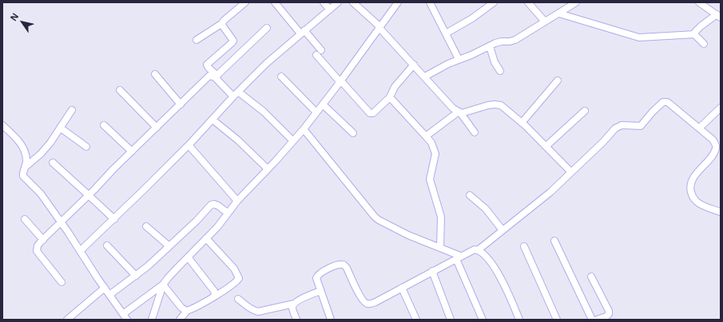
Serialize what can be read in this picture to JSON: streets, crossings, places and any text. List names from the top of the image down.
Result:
{
  "north": "top left"
}
